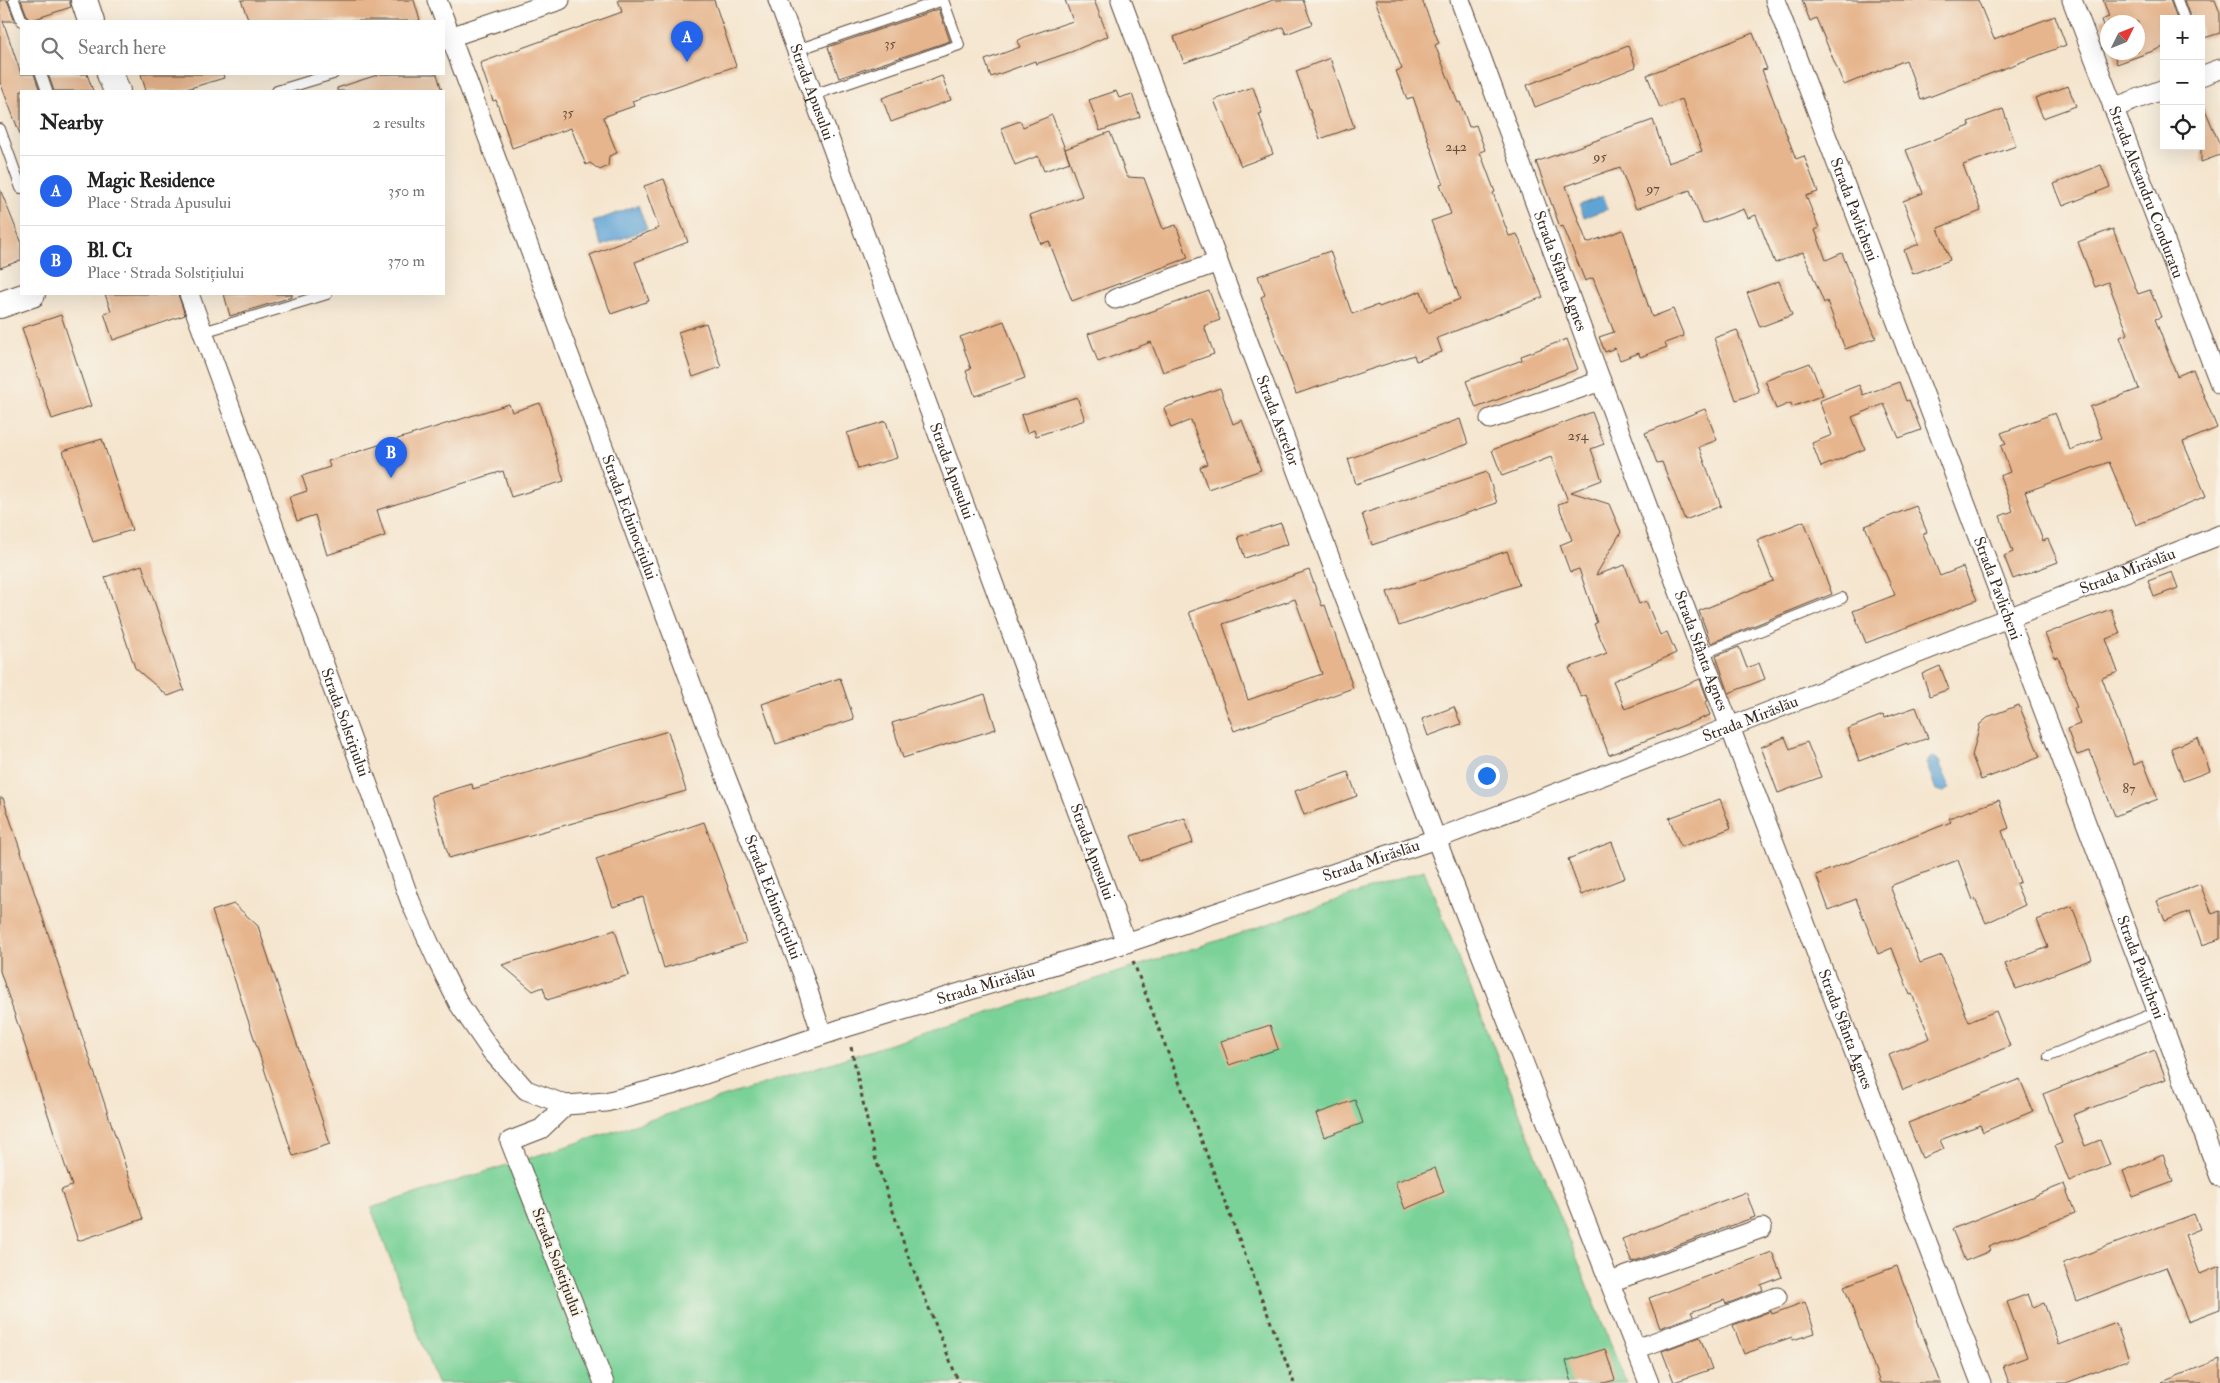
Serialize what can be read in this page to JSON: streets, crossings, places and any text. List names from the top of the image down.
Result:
{
  "streets": {
    "street": [
      "Strada Apusului",
      "Strada Alexandru Conduratu",
      "Strada Pavlicheni",
      "Strada Sfânta Agnes",
      "Strada Astrelor",
      "Strada Echinocțiului",
      "Strada Mirăslău",
      "Strada Solstițiului"
    ]
  },
  "crossings": [
    ["Strada Apusului", "Strada Mirăslău"],
    ["Strada Pavlicheni", "Strada Mirăslău"],
    ["Strada Sfânta Agnes", "Strada Mirăslău"],
    ["Strada Astrelor", "Strada Mirăslău"],
    ["Strada Echinocțiului", "Strada Mirăslău"],
    ["Strada Mirăslău", "Strada Solstițiului"]
  ],
  "house_numbers": [
    "35",
    "35",
    "242",
    "95",
    "97",
    "254",
    "87"
  ],
  "north": "top right",
  "page": {
    "map_buttons": ["+", "−"],
    "search": "Search here",
    "pins": ["A", "B"],
    "heading": ["Nearby", "2 results"],
    "list": [
      {
        "mark": "A",
        "name": "Magic Residence",
        "note": "Place · Strada Apusului",
        "value": "350 m"
      },
      {
        "mark": "B",
        "name": "Bl. C1",
        "note": "Place · Strada Solstițiului",
        "value": "370 m"
      }
    ]
  }
}
